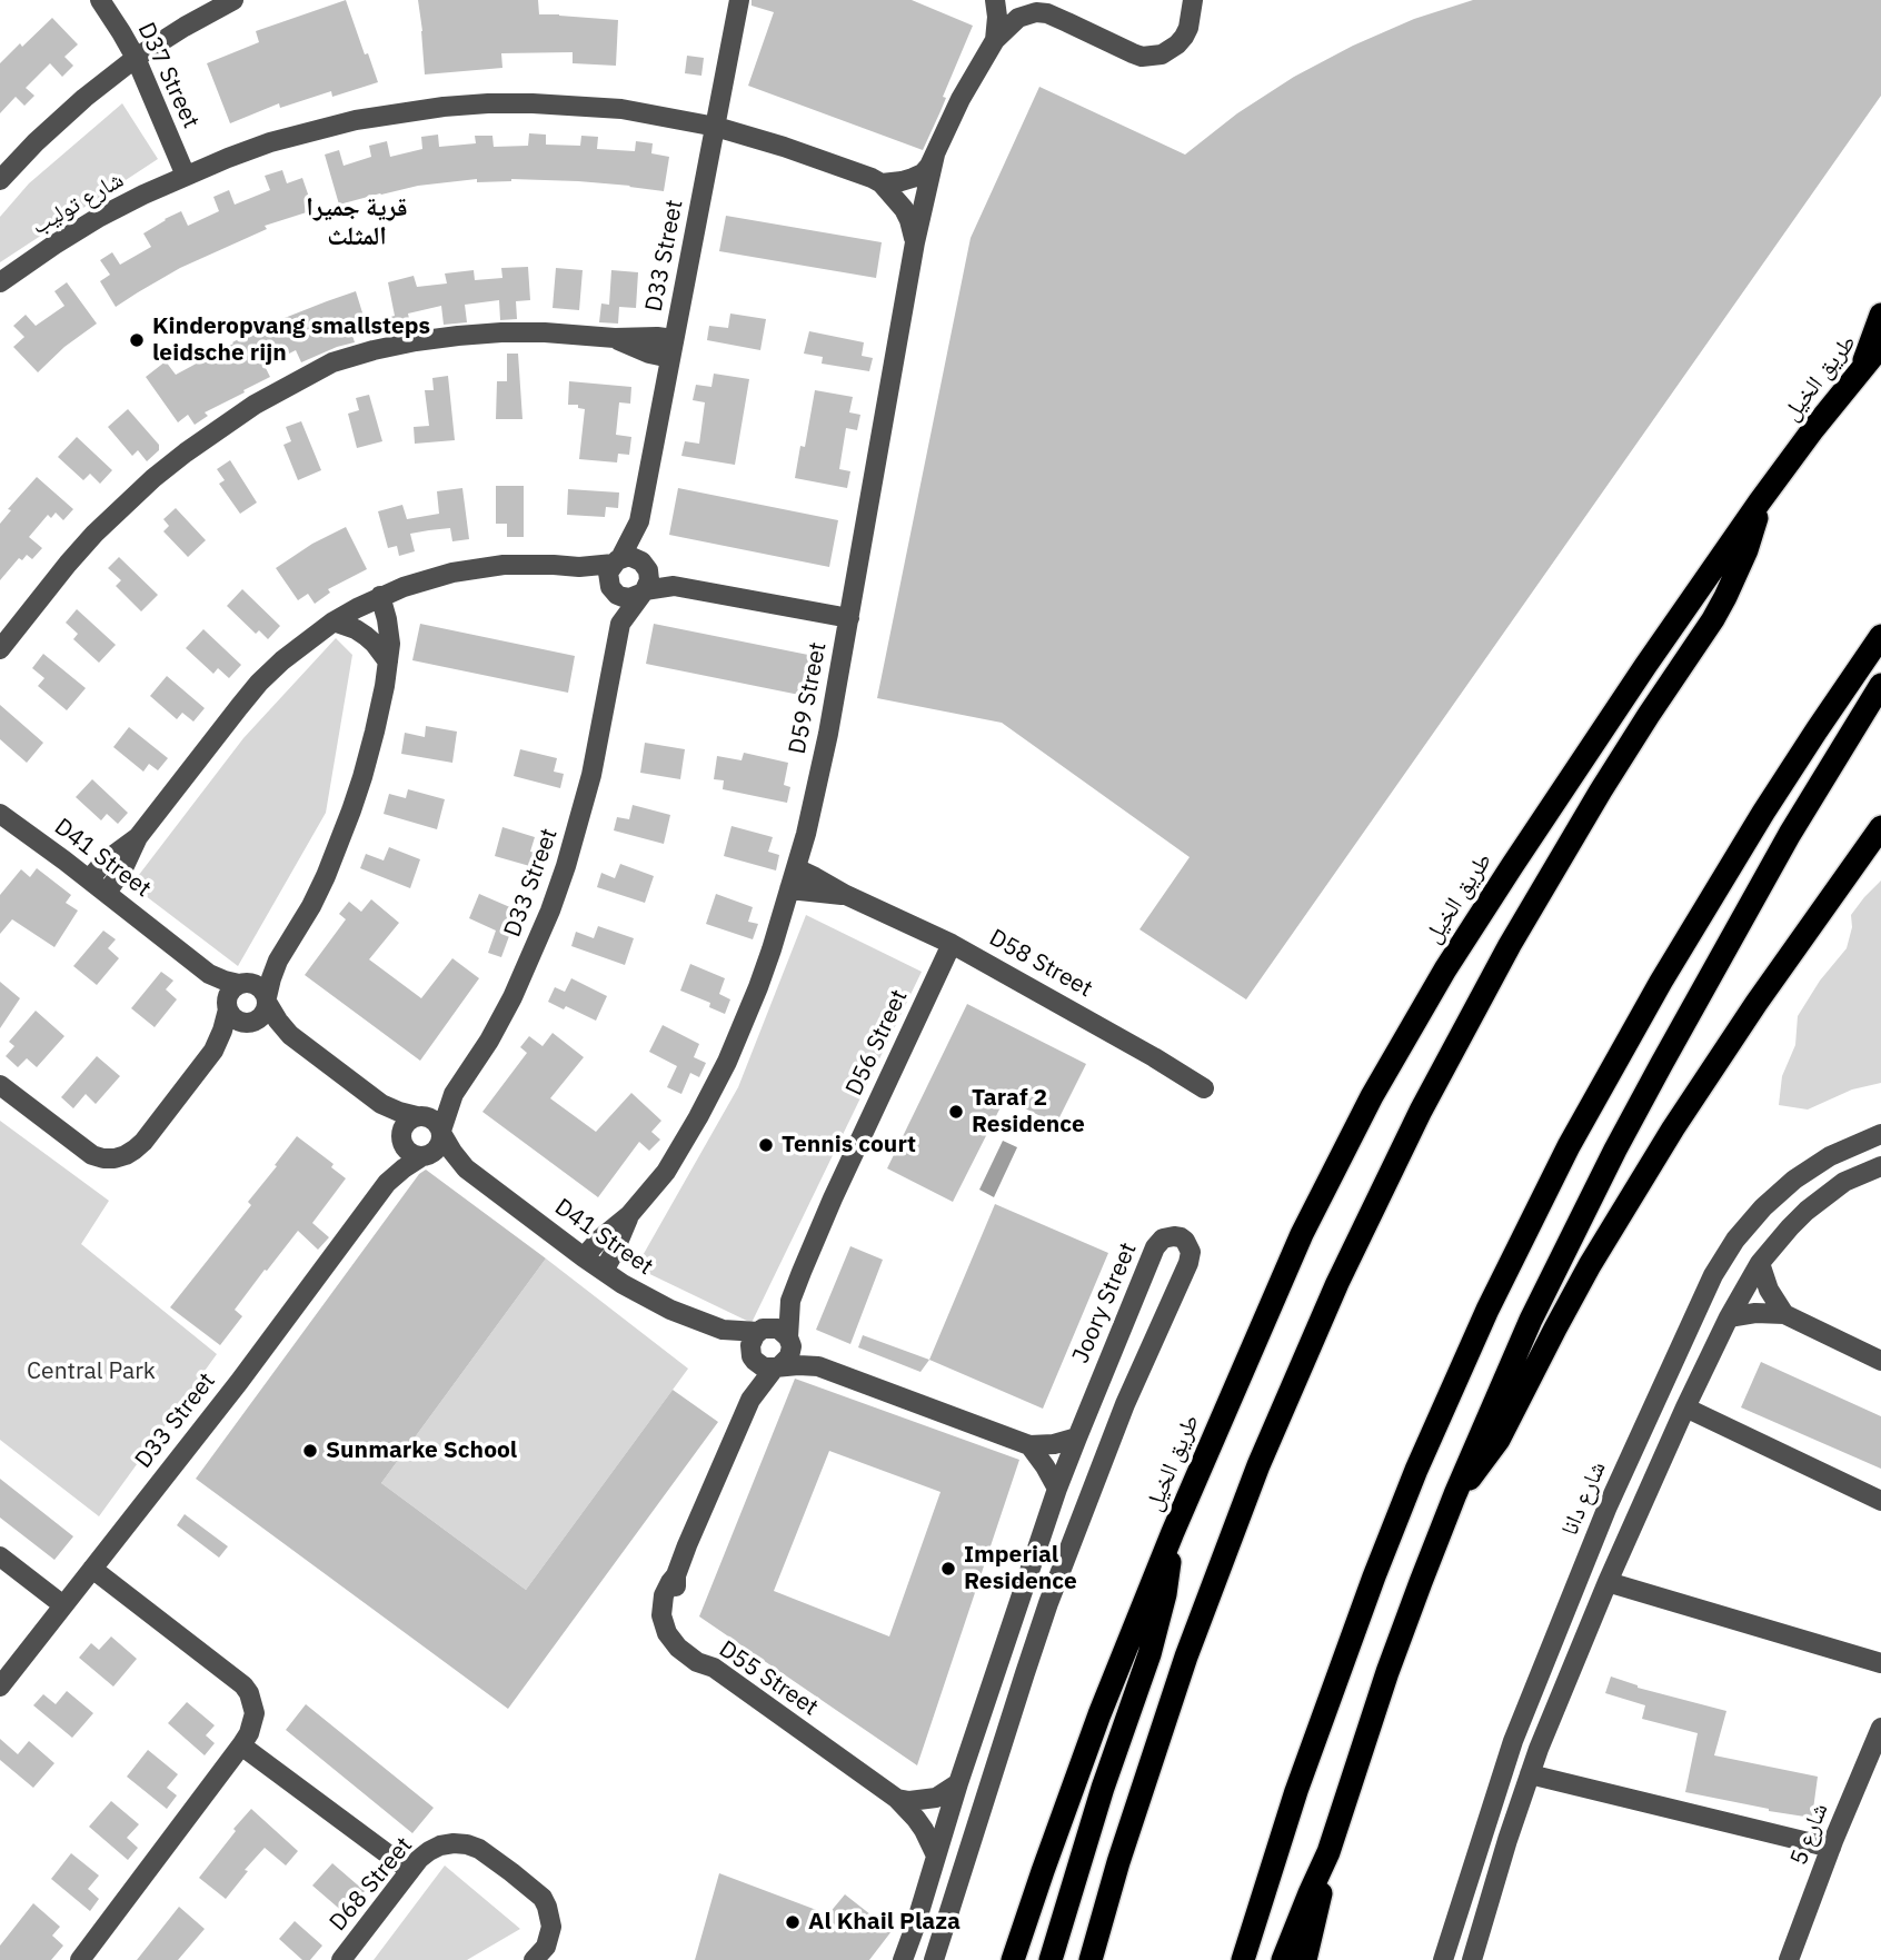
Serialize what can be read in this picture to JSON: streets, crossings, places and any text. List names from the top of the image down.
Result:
{
  "streets": {
    "highway": ["طريق الخيل"],
    "street": [
      "D37 Street",
      "شارع توليب",
      "D33 Street",
      "D59 Street",
      "D41 Street",
      "D58 Street",
      "D56 Street",
      "Joory Street",
      "شارع دانا",
      "D55 Street",
      "شارع 5",
      "D68 Street"
    ]
  },
  "crossings": [
    ["D37 Street", "شارع توليب"],
    ["شارع توليب", "D33 Street"],
    ["D33 Street", "D41 Street"],
    ["D59 Street", "D41 Street"],
    ["D59 Street", "D58 Street"],
    ["D41 Street", "D56 Street"],
    ["D58 Street", "D56 Street"],
    ["Joory Street", "D55 Street"]
  ],
  "districts": ["قرية جميرا المثلث"],
  "parks": ["Central Park"],
  "places": [
    "Kinderopvang smallsteps leidsche rijn",
    "Taraf 2 Residence",
    "Tennis court",
    "Sunmarke School",
    "Imperial Residence",
    "Al Khail Plaza"
  ]
}
